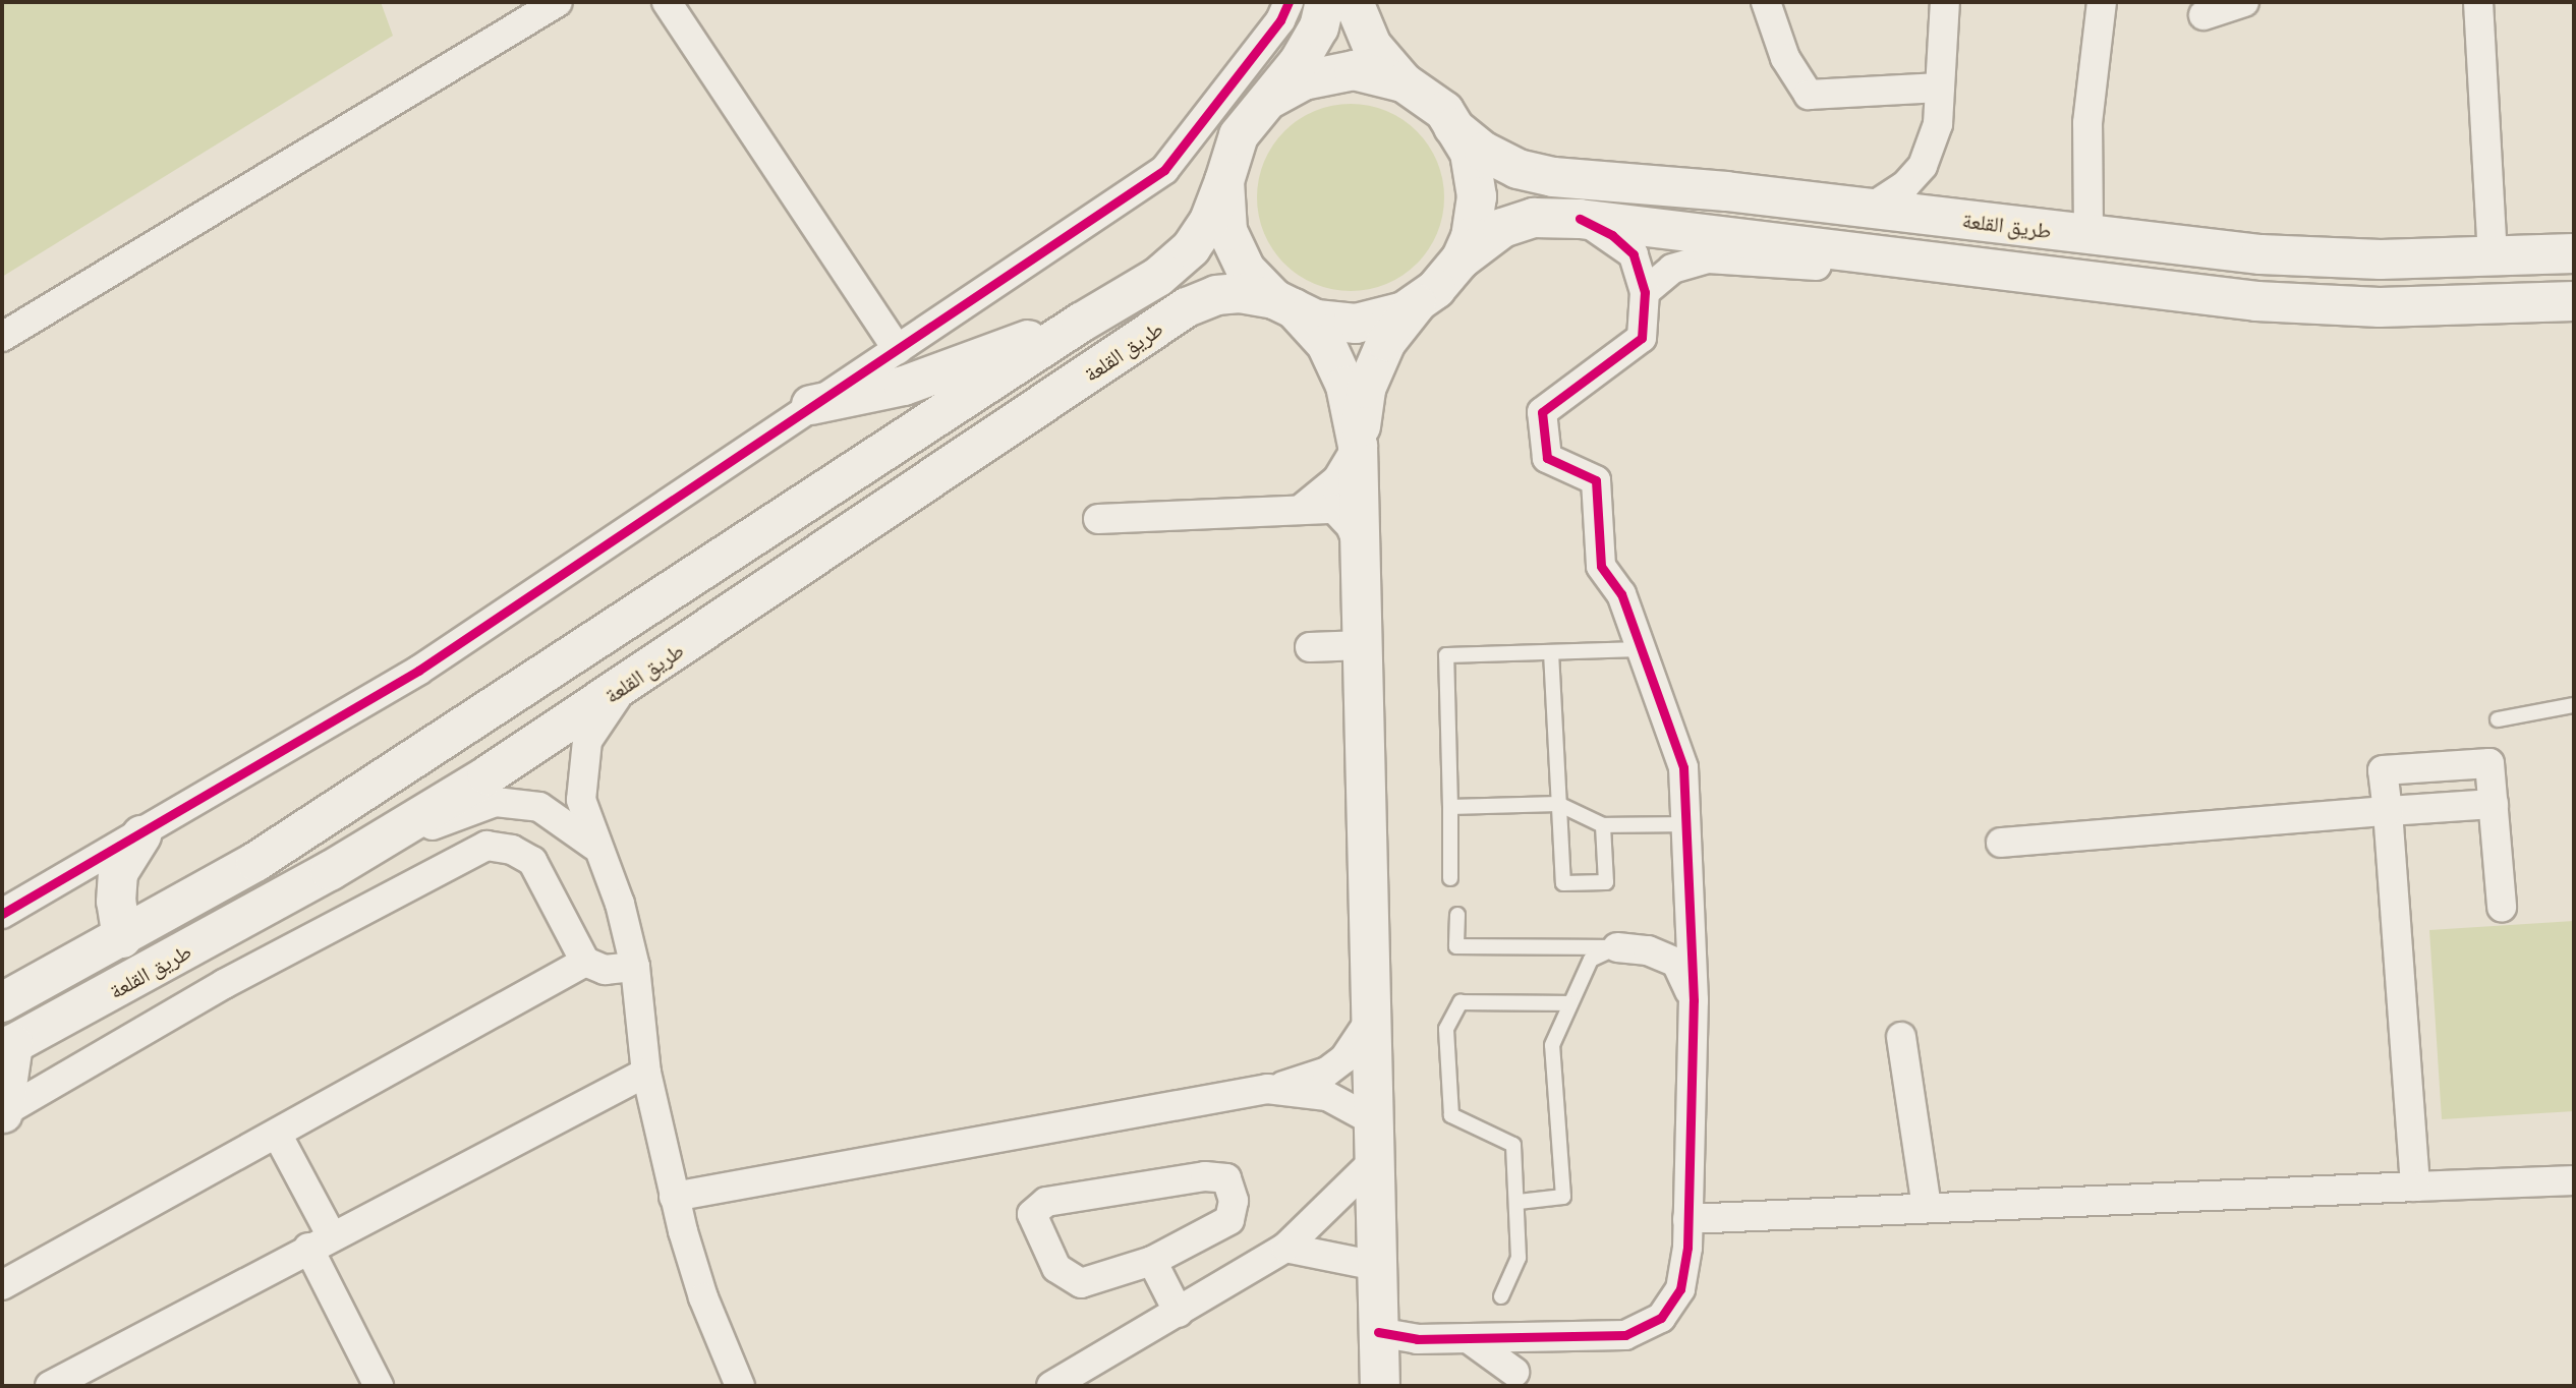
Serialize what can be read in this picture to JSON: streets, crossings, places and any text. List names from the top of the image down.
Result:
{
  "streets": {
    "main road": ["طريق القلعة"]
  }
}
